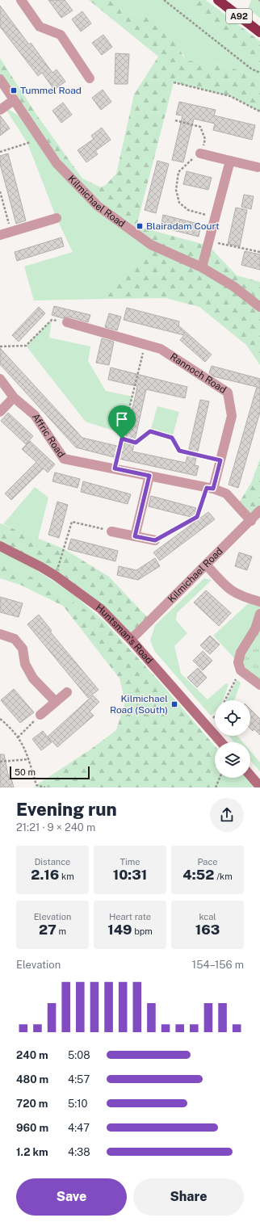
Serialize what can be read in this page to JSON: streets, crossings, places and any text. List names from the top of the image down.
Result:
{
  "streets": {
    "highway": ["A92"],
    "street": [
      "Kilmichael Road",
      "Rannoch Road",
      "Affric Road",
      "Huntsman's Road"
    ]
  },
  "crossings": [
    ["Kilmichael Road", "Affric Road"],
    ["Kilmichael Road", "Huntsman's Road"],
    ["Rannoch Road", "Affric Road"]
  ],
  "places": {
    "transit": ["Tummel Road", "Blairadam Court", "Kilmichael Road (South)"]
  },
  "scale_bar": "50 m",
  "page": {
    "scale": "50 m",
    "heading": ["Evening run", "21:21 · 9 × 240 m"],
    "stats": [
      ["Distance", "2.16 km"],
      ["Time", "10:31"],
      ["Pace", "4:52 /km"],
      ["Elevation", "27 m"],
      ["Heart rate", "149 bpm"],
      ["kcal", "163"]
    ],
    "chart": ["Elevation", "154–156 m"],
    "list": [
      {
        "name": "240 m",
        "note": "5:08"
      },
      {
        "name": "480 m",
        "note": "4:57"
      },
      {
        "name": "720 m",
        "note": "5:10"
      },
      {
        "name": "960 m",
        "note": "4:47"
      },
      {
        "name": "1.2 km",
        "note": "4:38"
      }
    ],
    "buttons": ["Save", "Share"]
  }
}
